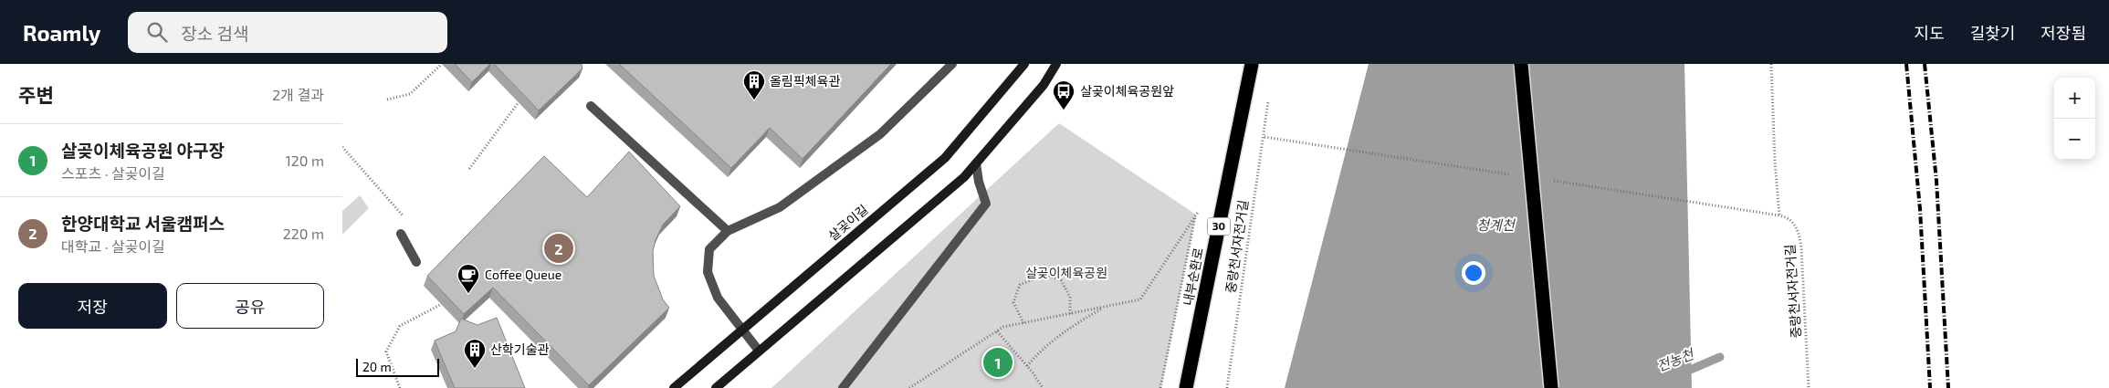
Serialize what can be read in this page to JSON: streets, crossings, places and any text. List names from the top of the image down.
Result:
{
  "streets": {
    "highway": ["30", "내부순환로"],
    "main road": ["살곶이길"],
    "path": ["중랑천서자전거길"]
  },
  "water": ["청계천", "전농천"],
  "parks": ["살곶이체육공원"],
  "places": {
    "building": ["올림픽체육관", "산학기술관"],
    "bus stop": ["살곶이체육공원앞"],
    "cafe": ["Coffee Queue"]
  },
  "scale_bar": "20 m",
  "page": {
    "header": "Roamly",
    "search": "장소 검색",
    "nav": ["지도", "길찾기", "저장됨"],
    "heading": ["주변", "2개 결과"],
    "map_buttons": ["+", "−"],
    "list": [
      {
        "mark": "1",
        "name": "살곶이체육공원 야구장",
        "note": "스포츠 · 살곶이길",
        "value": "120 m"
      },
      {
        "mark": "2",
        "name": "한양대학교 서울캠퍼스",
        "note": "대학교 · 살곶이길",
        "value": "220 m"
      }
    ],
    "pins": ["2", "1"],
    "buttons": ["저장", "공유"],
    "scale": "20 m"
  }
}
